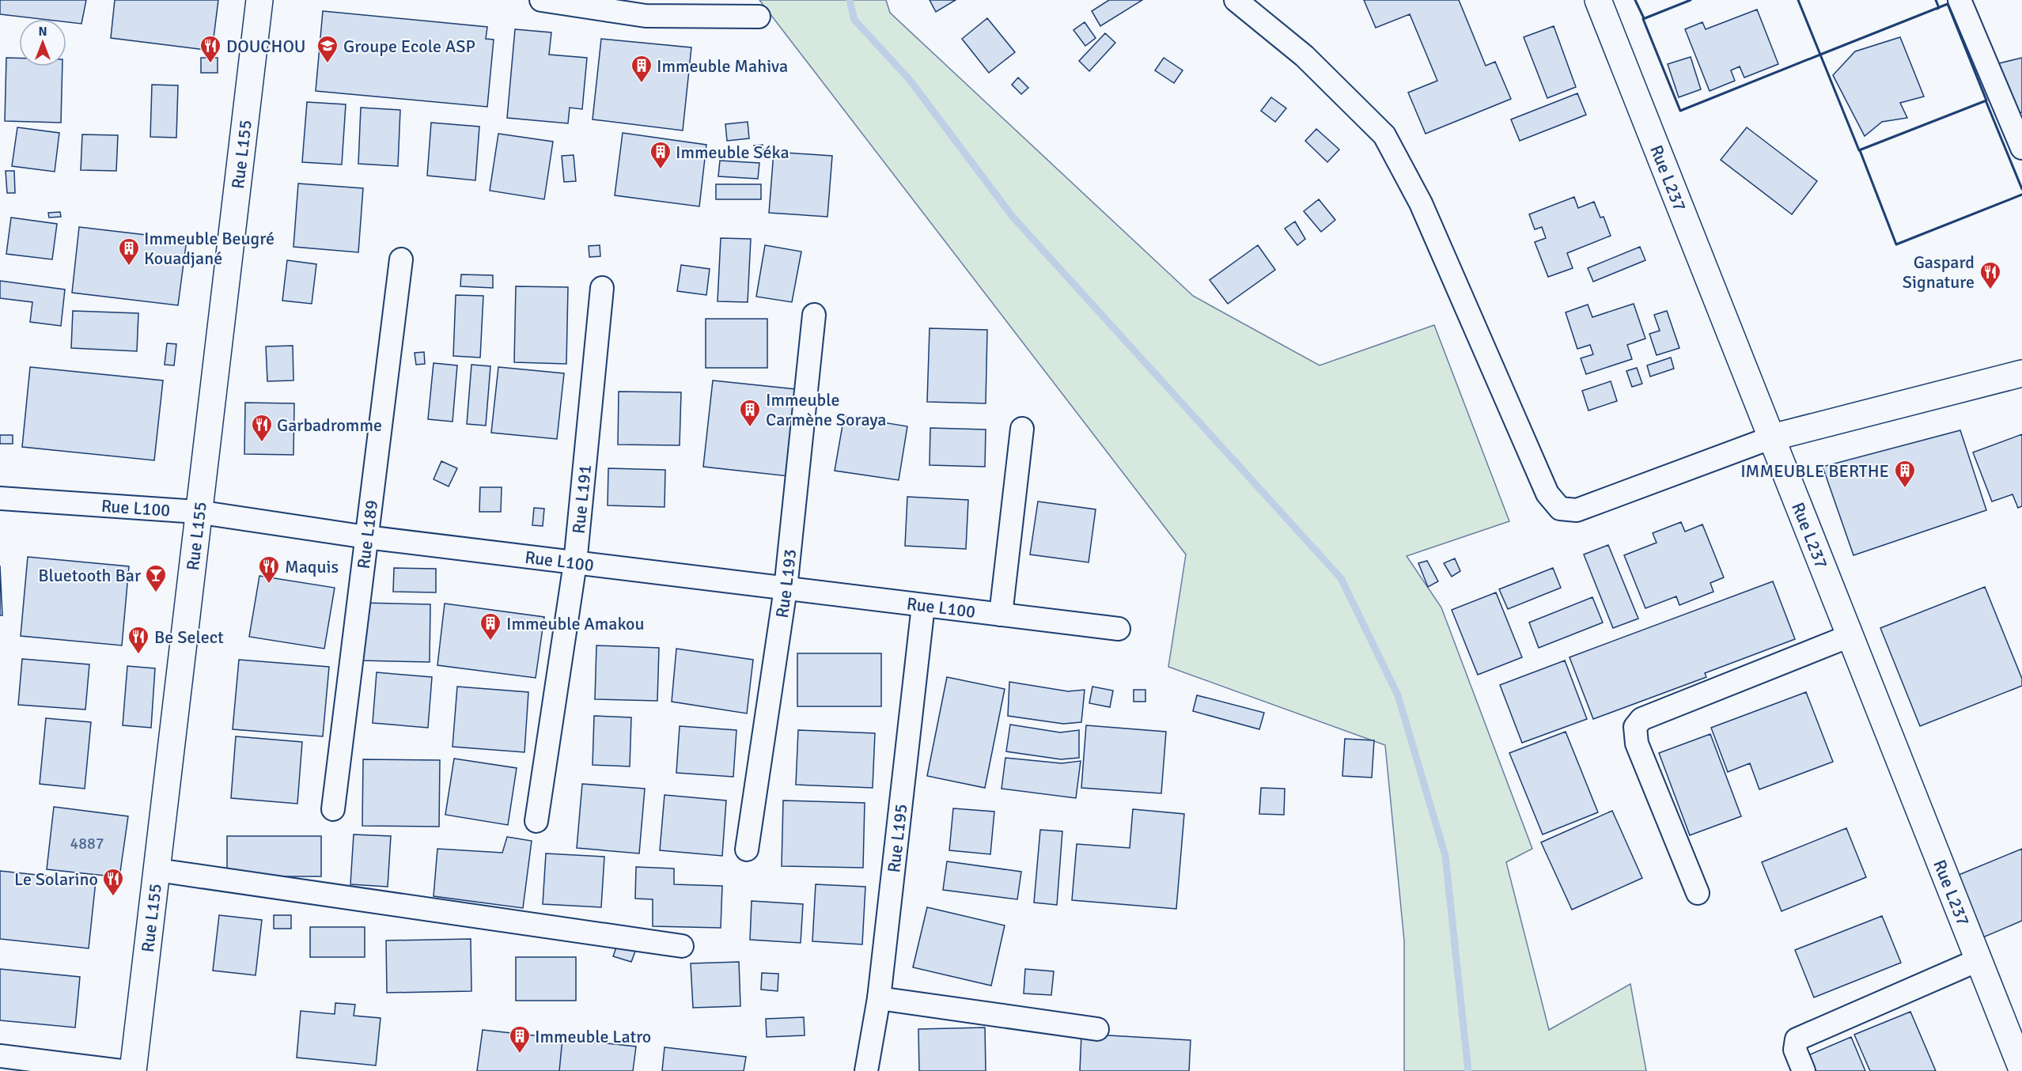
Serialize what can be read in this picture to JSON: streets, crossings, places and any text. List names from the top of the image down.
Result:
{
  "streets": {
    "street": [
      "Rue L155",
      "Rue L237",
      "Rue L191",
      "Rue L100",
      "Rue L189",
      "Rue L193",
      "Rue L195"
    ]
  },
  "crossings": [
    ["Rue L155", "Rue L100"],
    ["Rue L191", "Rue L100"],
    ["Rue L100", "Rue L189"],
    ["Rue L100", "Rue L193"],
    ["Rue L100", "Rue L195"]
  ],
  "places": {
    "restaurant": [
      "DOUCHOU",
      "Gaspard Signature",
      "Garbadromme",
      "Maquis",
      "Be Select",
      "Le Solarino"
    ],
    "school or university": ["Groupe Ecole ASP"],
    "building": [
      "Immeuble Mahiva",
      "Immeuble Séka",
      "Immeuble Beugré Kouadjané",
      "Immeuble Carmène Soraya",
      "IMMEUBLE BERTHE",
      "Immeuble Amakou",
      "Immeuble Latro"
    ],
    "bar": ["Bluetooth Bar"]
  },
  "house_numbers": ["4887"],
  "north": "top"
}
